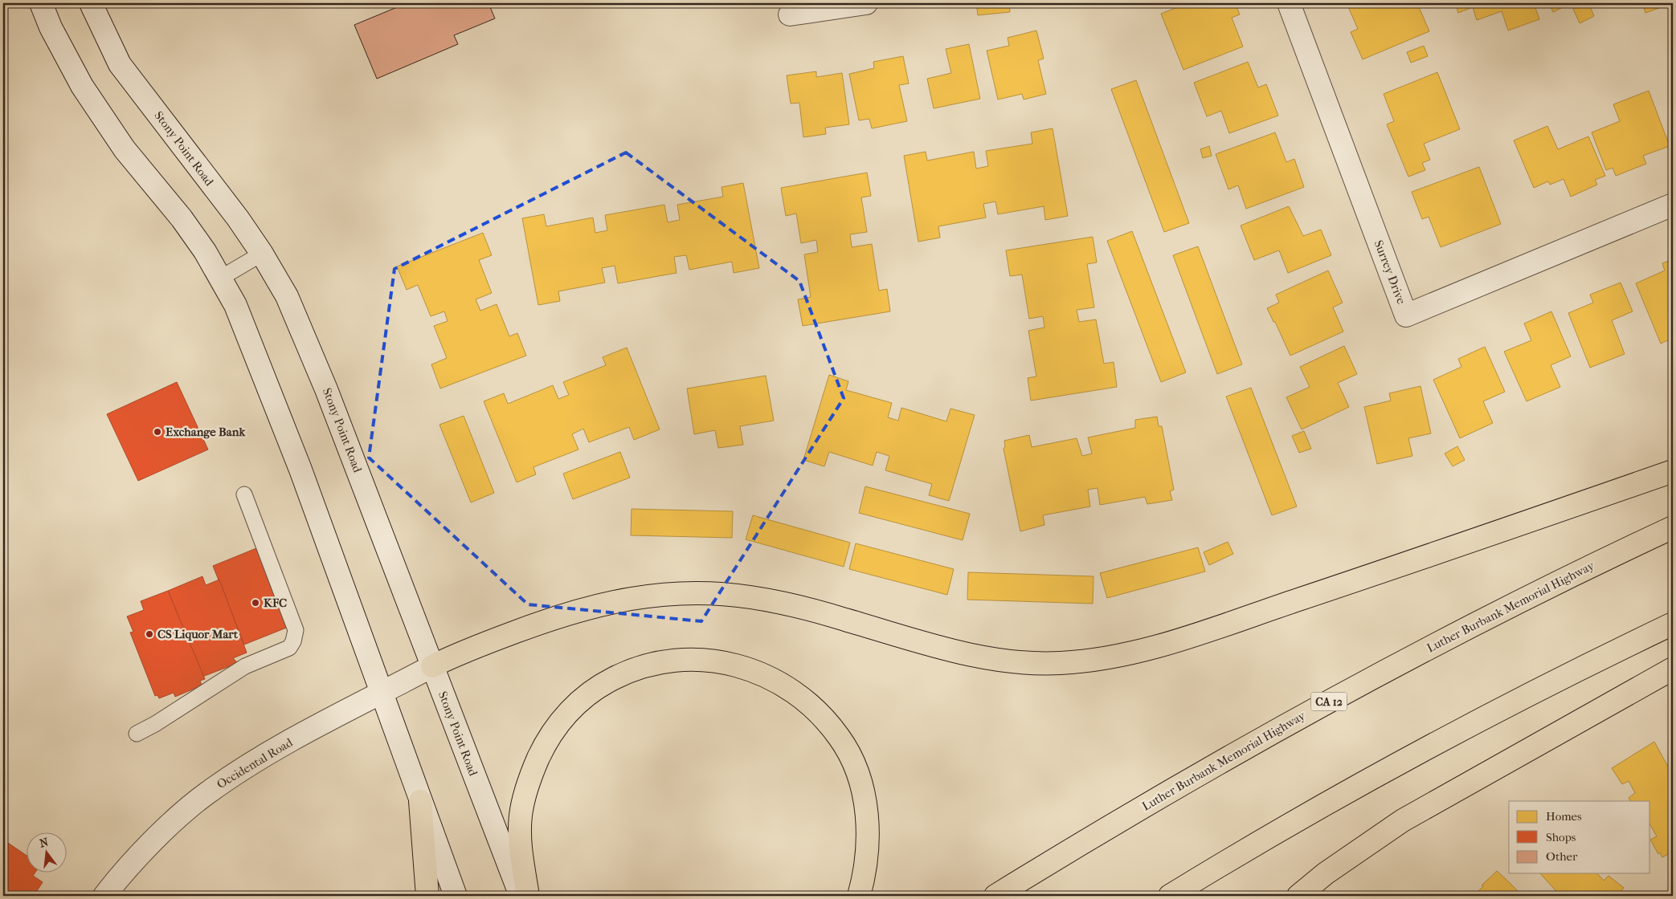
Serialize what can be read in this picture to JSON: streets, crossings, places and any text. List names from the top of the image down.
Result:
{
  "streets": {
    "highway": ["Luther Burbank Memorial Highway", "CA 12"],
    "main road": ["Stony Point Road", "Surrey Drive", "Occidental Road"]
  },
  "crossings": [
    ["Stony Point Road", "Occidental Road"]
  ],
  "places": ["Exchange Bank", "KFC", "CS Liquor Mart"],
  "legend": ["Homes", "Shops", "Other"],
  "north": "top"
}
